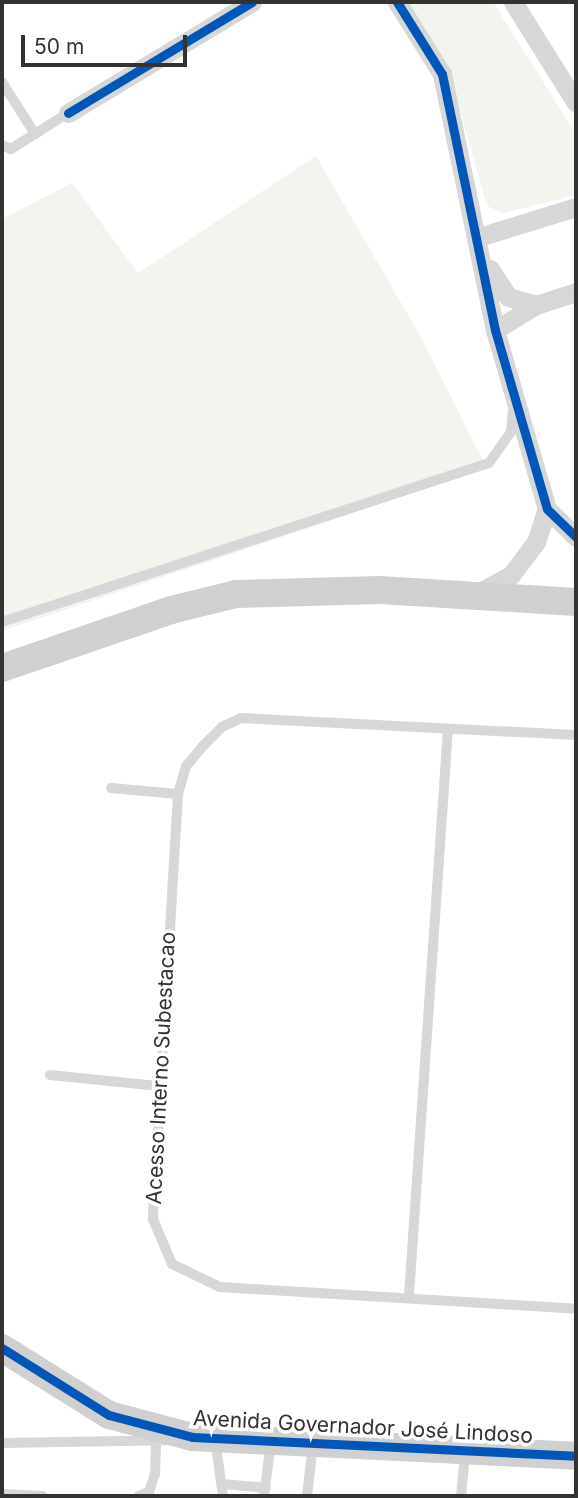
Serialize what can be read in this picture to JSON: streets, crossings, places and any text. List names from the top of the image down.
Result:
{
  "streets": {
    "main road": ["Avenida Governador José Lindoso"],
    "lane": ["Acesso Interno Subestacao"]
  },
  "scale_bar": "50 m"
}
